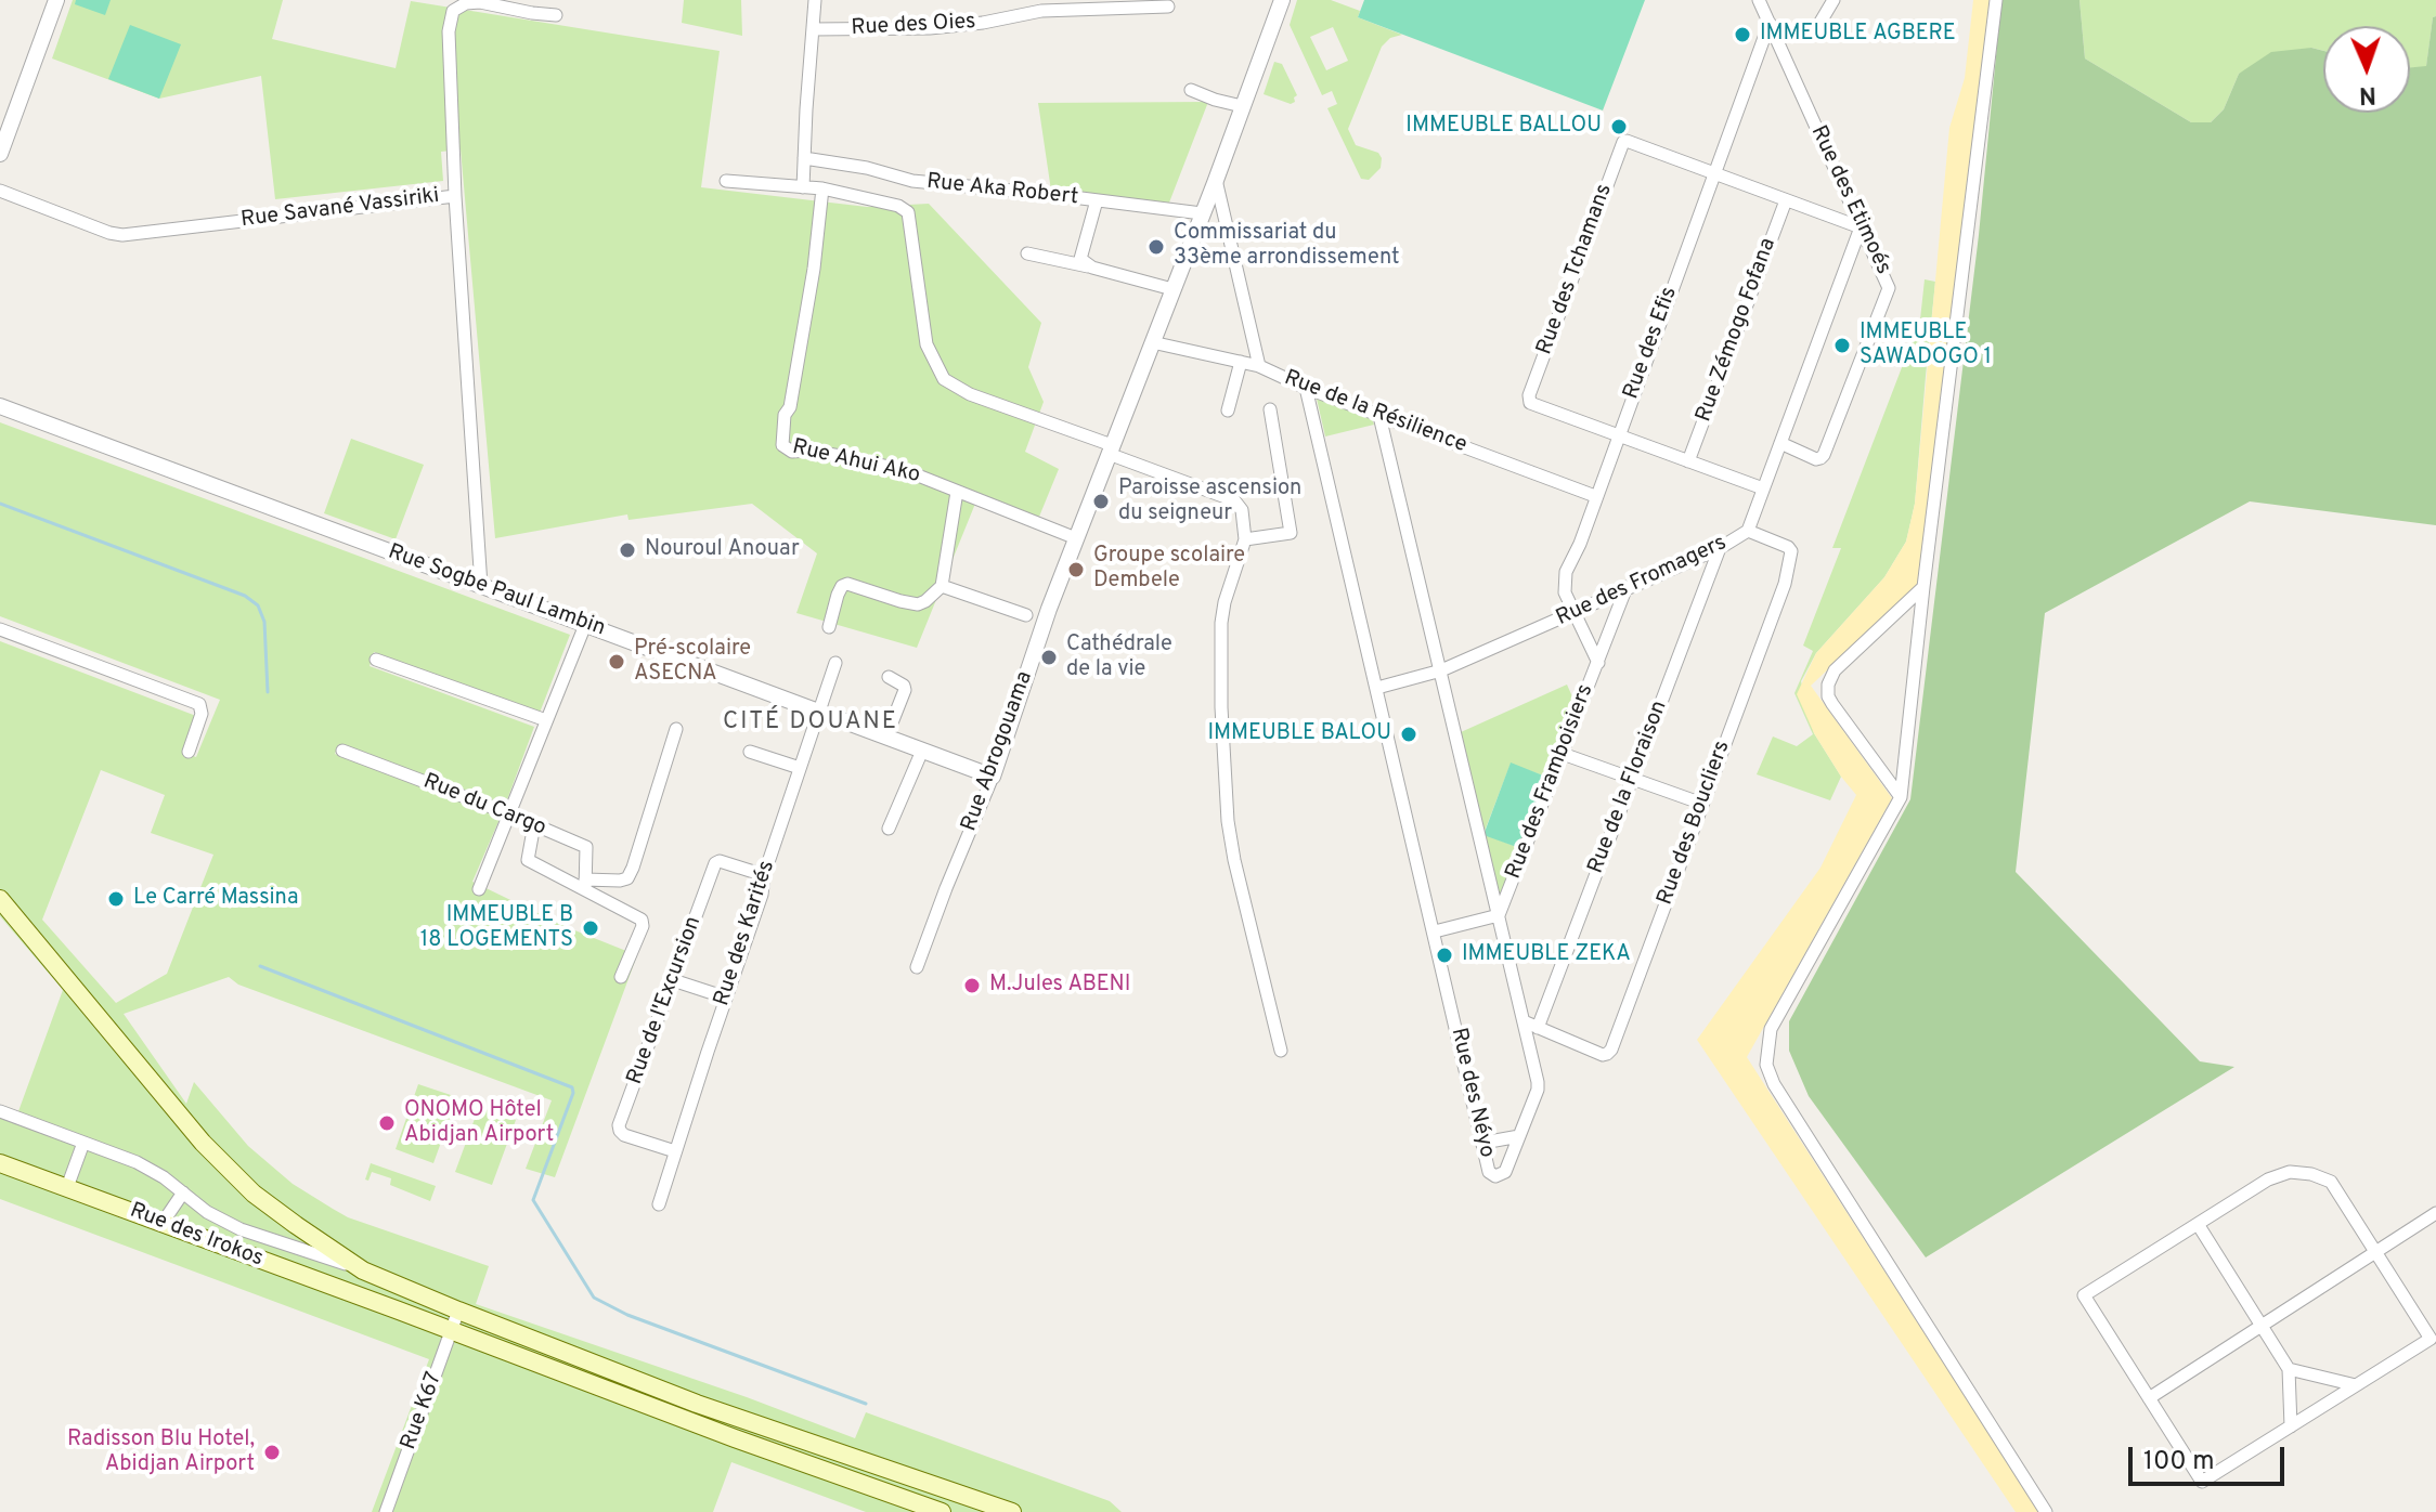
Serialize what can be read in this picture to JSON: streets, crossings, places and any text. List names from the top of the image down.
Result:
{
  "streets": {
    "main road": ["Rue des Irokos"],
    "street": [
      "Rue des Oies",
      "Rue Aka Robert",
      "Rue des Etimoés",
      "Rue Savané Vassiriki",
      "Rue des Tchamans",
      "Rue Zémogo Fofana",
      "Rue des Efis",
      "Rue de la Résilience",
      "Rue Ahui Ako",
      "Rue des Fromagers",
      "Rue Sogbe Paul Lambin",
      "Rue Abrogouama",
      "Rue des Framboisiers",
      "Rue de la Floraison",
      "Rue du Cargo",
      "Rue des Boucliers",
      "Rue des Karités",
      "Rue de l'Excursion",
      "Rue des Néyo",
      "Rue K67"
    ]
  },
  "crossings": [
    ["Rue Aka Robert", "Rue Abrogouama"],
    ["Rue des Etimoés", "Rue des Tchamans"],
    ["Rue des Etimoés", "Rue des Efis"],
    ["Rue des Etimoés", "Rue des Fromagers"],
    ["Rue Savané Vassiriki", "Rue Sogbe Paul Lambin"],
    ["Rue des Tchamans", "Rue Zémogo Fofana"],
    ["Rue des Tchamans", "Rue des Efis"],
    ["Rue des Tchamans", "Rue des Fromagers"],
    ["Rue des Efis", "Rue de la Résilience"],
    ["Rue des Efis", "Rue des Fromagers"],
    ["Rue des Efis", "Rue des Framboisiers"],
    ["Rue de la Résilience", "Rue Abrogouama"],
    ["Rue de la Résilience", "Rue des Néyo"],
    ["Rue Ahui Ako", "Rue Abrogouama"],
    ["Rue des Fromagers", "Rue des Framboisiers"],
    ["Rue des Fromagers", "Rue de la Floraison"],
    ["Rue des Fromagers", "Rue des Boucliers"],
    ["Rue des Fromagers", "Rue des Néyo"],
    ["Rue Sogbe Paul Lambin", "Rue Abrogouama"],
    ["Rue Sogbe Paul Lambin", "Rue des Karités"],
    ["Rue des Framboisiers", "Rue des Néyo"],
    ["Rue de la Floraison", "Rue des Boucliers"],
    ["Rue des Boucliers", "Rue des Néyo"],
    ["Rue des Karités", "Rue de l'Excursion"],
    ["Rue des Irokos", "Rue K67"]
  ],
  "districts": ["CITÉ DOUANE"],
  "places": [
    "IMMEUBLE AGBERE",
    "IMMEUBLE BALLOU",
    "Commissariat du 33ème arrondissement",
    "IMMEUBLE SAWADOGO 1",
    "Paroisse ascension du seigneur",
    "Nouroul Anouar",
    "Groupe scolaire Dembele",
    "Cathédrale de la vie",
    "Pré-scolaire ASECNA",
    "IMMEUBLE BALOU",
    "Le Carré Massina",
    "IMMEUBLE B 18 LOGEMENTS",
    "IMMEUBLE ZEKA",
    "M.Jules ABENI",
    "ONOMO Hôtel Abidjan Airport",
    "Radisson Blu Hotel, Abidjan Airport"
  ],
  "scale_bar": "100 m",
  "north": "bottom"
}
